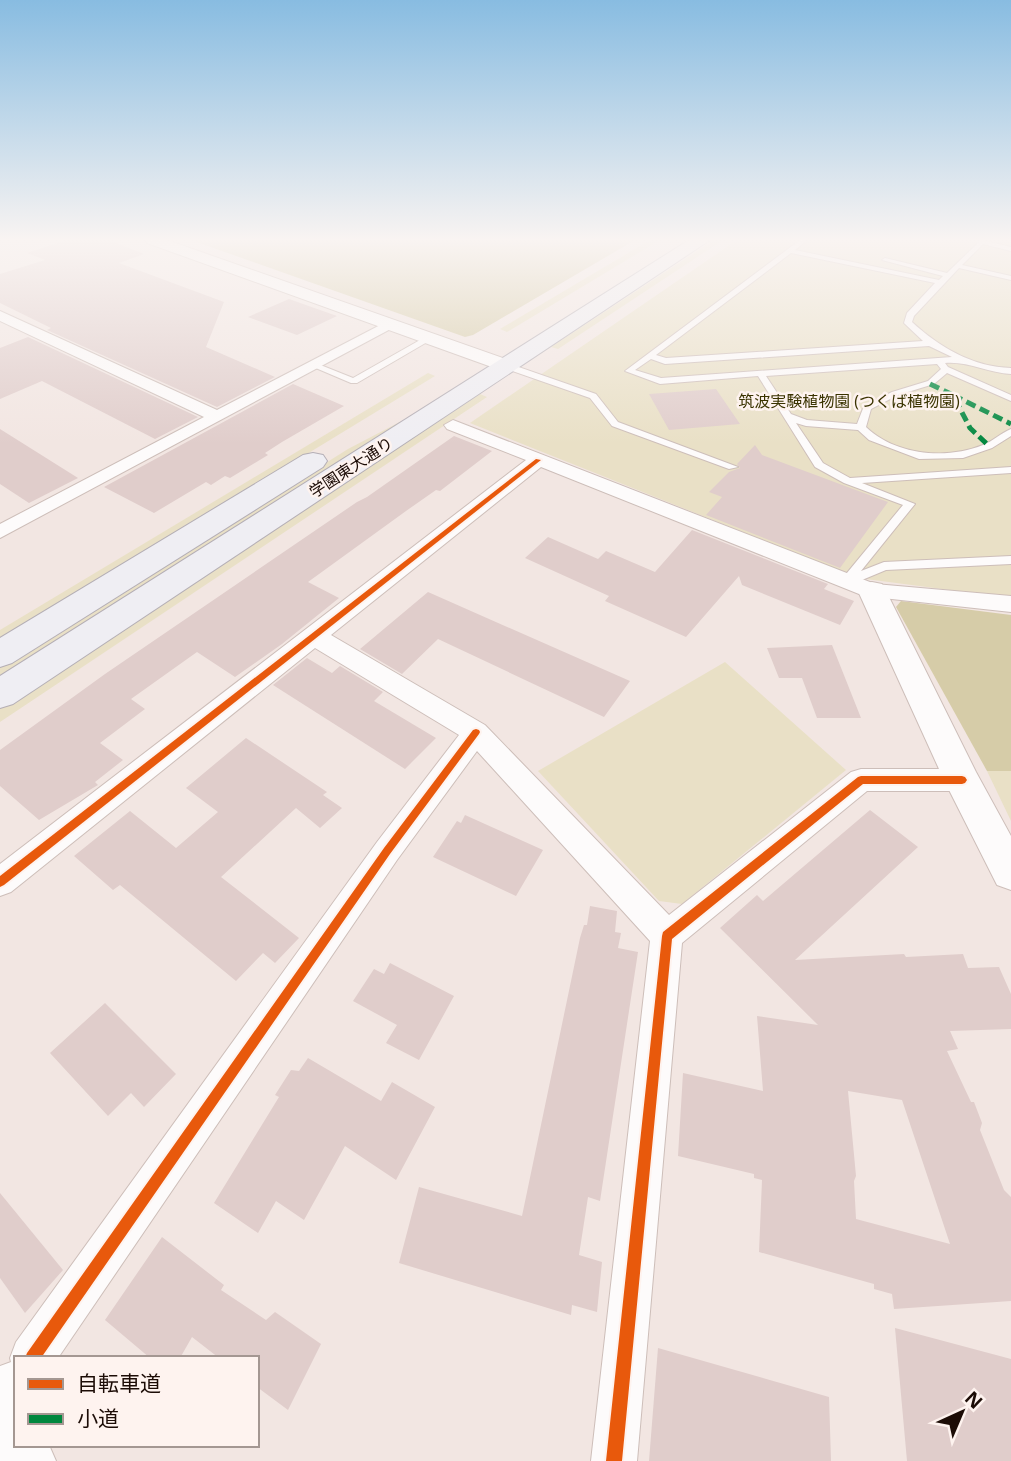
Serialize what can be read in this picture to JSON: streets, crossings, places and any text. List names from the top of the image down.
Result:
{
  "streets": {
    "main road": ["学園東大通り"]
  },
  "parks": ["筑波実験植物園 (つくば植物園)"],
  "legend": ["自転車道", "小道"],
  "north": "top right"
}
